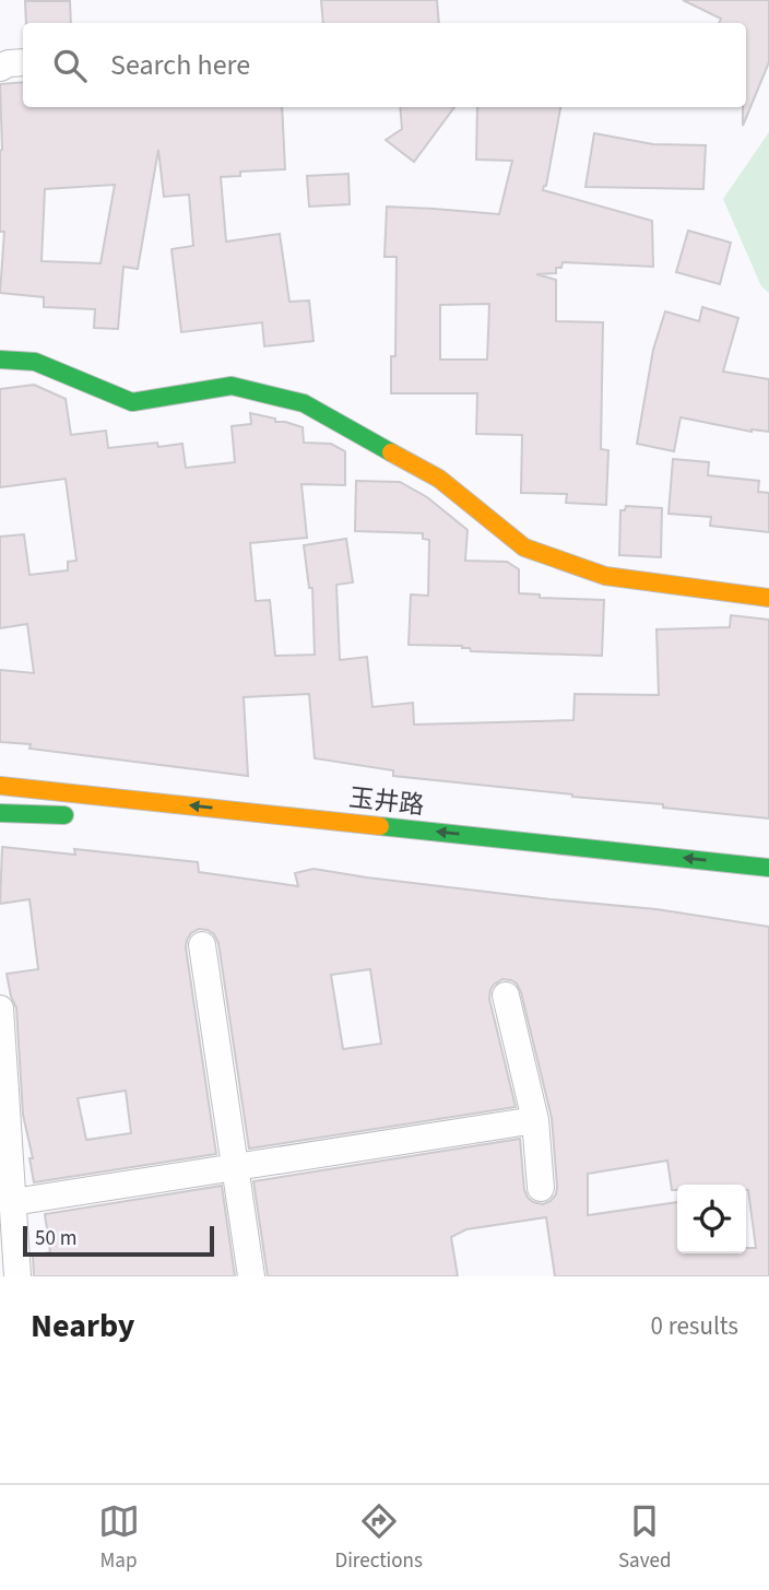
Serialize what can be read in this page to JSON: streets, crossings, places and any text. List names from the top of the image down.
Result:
{
  "streets": {
    "street": ["玉井路"]
  },
  "one_way": ["玉井路"],
  "scale_bar": "50 m",
  "page": {
    "search": "Search here",
    "scale": "50 m",
    "heading": ["Nearby", "0 results"],
    "nav": ["Map", "Directions", "Saved"]
  }
}
